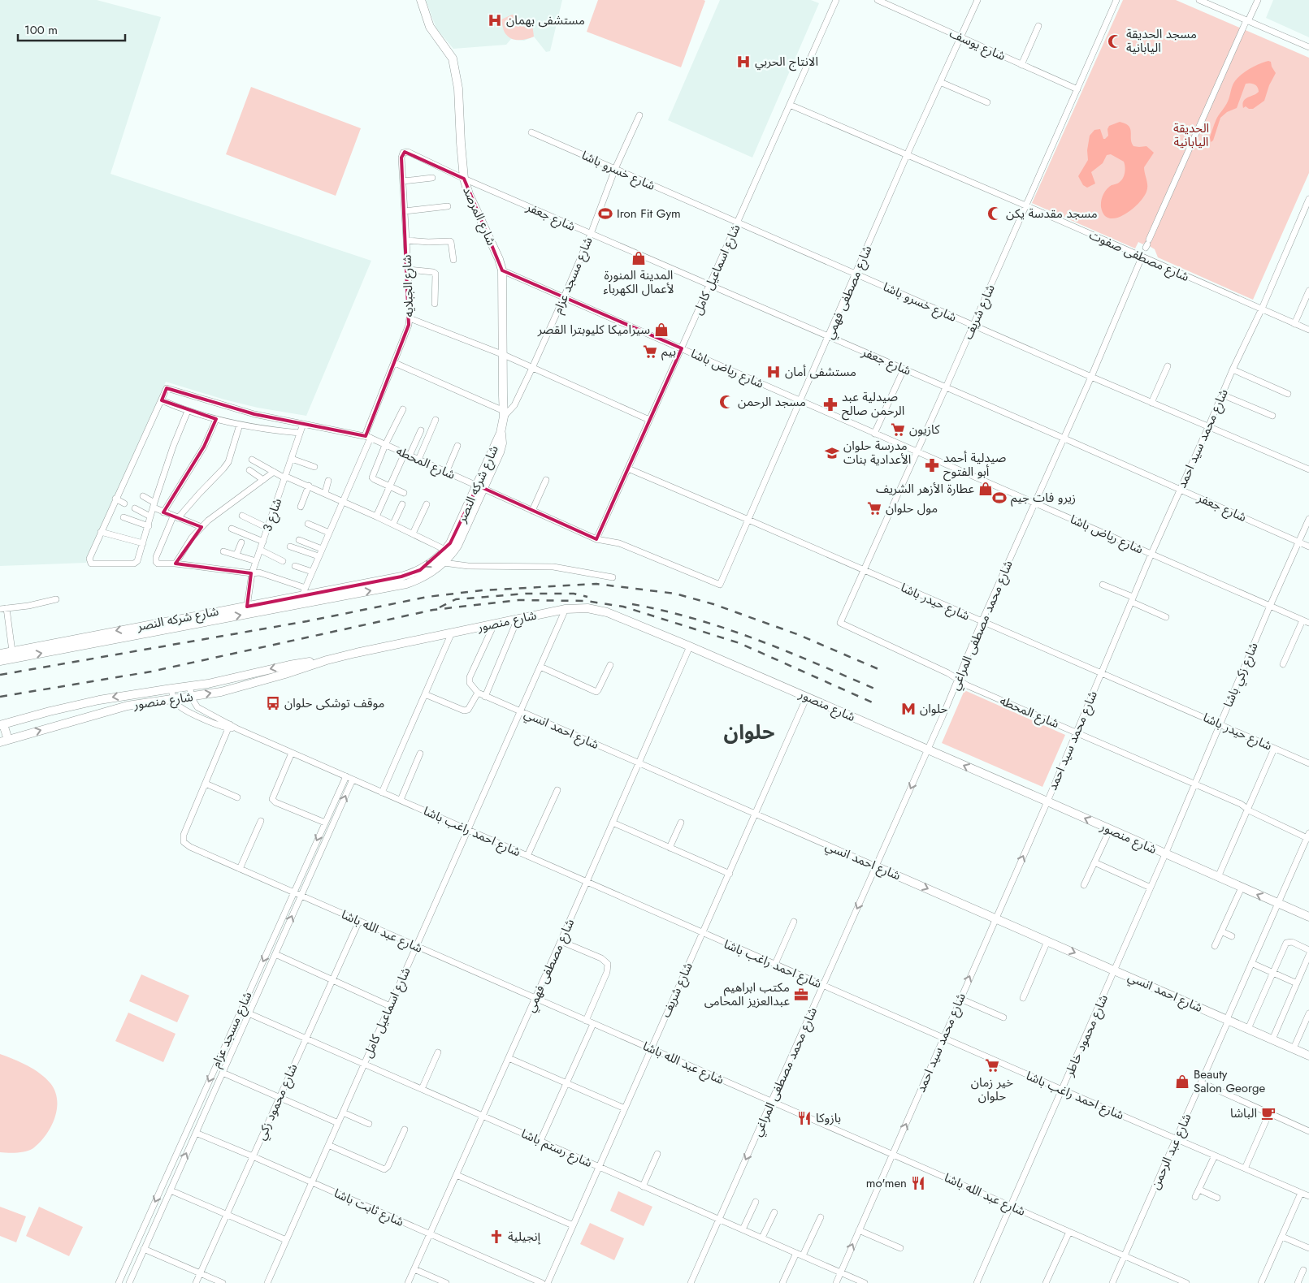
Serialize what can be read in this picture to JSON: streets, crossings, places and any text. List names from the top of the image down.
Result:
{
  "streets": {
    "street": [
      "شارع يوسف",
      "شارع خسرو باشا",
      "شارع المرصد",
      "شارع جعفر",
      "شارع مصطفى صفوت",
      "شارع اسماعيل كامل",
      "شارع مسجد عزام",
      "شارع الجبلايه",
      "شارع مصطفى فهمي",
      "شارع شريف",
      "شارع رياض باشا",
      "شارع محمد سيد احمد",
      "شارع المحطه",
      "شارع شركه النصر",
      "شارع 3",
      "شارع حيدر باشا",
      "شارع منصور",
      "شارع محمد مصطفى المراغي",
      "شارع زكي باشا",
      "شارع احمد انسي",
      "شارع احمد راغب باشا",
      "شارع عبد الله باشا",
      "شارع محمود خاطر",
      "شارع محمود زكي",
      "شارع رستم باشا",
      "شارع عبد الرحمن",
      "شارع ثابت باشا"
    ]
  },
  "crossings": [
    ["شارع يوسف", "شارع مصطفى فهمي"],
    ["شارع يوسف", "شارع شريف"],
    ["شارع خسرو باشا", "شارع اسماعيل كامل"],
    ["شارع خسرو باشا", "شارع مسجد عزام"],
    ["شارع خسرو باشا", "شارع مصطفى فهمي"],
    ["شارع خسرو باشا", "شارع شريف"],
    ["شارع خسرو باشا", "شارع محمد سيد احمد"],
    ["شارع خسرو باشا", "شارع محمد مصطفى المراغي"],
    ["شارع المرصد", "شارع جعفر"],
    ["شارع المرصد", "شارع مسجد عزام"],
    ["شارع المرصد", "شارع رياض باشا"],
    ["شارع جعفر", "شارع اسماعيل كامل"],
    ["شارع جعفر", "شارع مسجد عزام"],
    ["شارع جعفر", "شارع الجبلايه"],
    ["شارع جعفر", "شارع مصطفى فهمي"],
    ["شارع جعفر", "شارع شريف"],
    ["شارع جعفر", "شارع محمد سيد احمد"],
    ["شارع جعفر", "شارع محمد مصطفى المراغي"],
    ["شارع جعفر", "شارع زكي باشا"],
    ["شارع مصطفى صفوت", "شارع اسماعيل كامل"],
    ["شارع مصطفى صفوت", "شارع مصطفى فهمي"],
    ["شارع مصطفى صفوت", "شارع شريف"],
    ["شارع مصطفى صفوت", "شارع محمد سيد احمد"],
    ["شارع مصطفى صفوت", "شارع محمد مصطفى المراغي"],
    ["شارع اسماعيل كامل", "شارع رياض باشا"],
    ["شارع اسماعيل كامل", "شارع المحطه"],
    ["شارع اسماعيل كامل", "شارع حيدر باشا"],
    ["شارع اسماعيل كامل", "شارع منصور"],
    ["شارع اسماعيل كامل", "شارع احمد انسي"],
    ["شارع اسماعيل كامل", "شارع احمد راغب باشا"],
    ["شارع اسماعيل كامل", "شارع عبد الله باشا"],
    ["شارع اسماعيل كامل", "شارع رستم باشا"],
    ["شارع اسماعيل كامل", "شارع ثابت باشا"],
    ["شارع مسجد عزام", "شارع رياض باشا"],
    ["شارع مسجد عزام", "شارع شركه النصر"],
    ["شارع مسجد عزام", "شارع احمد راغب باشا"],
    ["شارع مسجد عزام", "شارع عبد الله باشا"],
    ["شارع مسجد عزام", "شارع رستم باشا"],
    ["شارع مسجد عزام", "شارع ثابت باشا"],
    ["شارع الجبلايه", "شارع المحطه"],
    ["شارع الجبلايه", "شارع شركه النصر"],
    ["شارع مصطفى فهمي", "شارع رياض باشا"],
    ["شارع مصطفى فهمي", "شارع المحطه"],
    ["شارع مصطفى فهمي", "شارع حيدر باشا"],
    ["شارع مصطفى فهمي", "شارع منصور"],
    ["شارع مصطفى فهمي", "شارع احمد انسي"],
    ["شارع مصطفى فهمي", "شارع احمد راغب باشا"],
    ["شارع مصطفى فهمي", "شارع عبد الله باشا"],
    ["شارع مصطفى فهمي", "شارع رستم باشا"],
    ["شارع مصطفى فهمي", "شارع ثابت باشا"],
    ["شارع شريف", "شارع رياض باشا"],
    ["شارع شريف", "شارع المحطه"],
    ["شارع شريف", "شارع حيدر باشا"],
    ["شارع شريف", "شارع منصور"],
    ["شارع شريف", "شارع احمد انسي"],
    ["شارع شريف", "شارع احمد راغب باشا"],
    ["شارع شريف", "شارع عبد الله باشا"],
    ["شارع شريف", "شارع رستم باشا"],
    ["شارع رياض باشا", "شارع محمد سيد احمد"],
    ["شارع رياض باشا", "شارع محمد مصطفى المراغي"],
    ["شارع رياض باشا", "شارع زكي باشا"],
    ["شارع محمد سيد احمد", "شارع المحطه"],
    ["شارع محمد سيد احمد", "شارع حيدر باشا"],
    ["شارع محمد سيد احمد", "شارع منصور"],
    ["شارع محمد سيد احمد", "شارع احمد انسي"],
    ["شارع محمد سيد احمد", "شارع احمد راغب باشا"],
    ["شارع محمد سيد احمد", "شارع عبد الله باشا"],
    ["شارع محمد سيد احمد", "شارع رستم باشا"],
    ["شارع المحطه", "شارع شركه النصر"],
    ["شارع المحطه", "شارع 3"],
    ["شارع المحطه", "شارع محمد مصطفى المراغي"],
    ["شارع المحطه", "شارع زكي باشا"],
    ["شارع المحطه", "شارع عبد الرحمن"],
    ["شارع شركه النصر", "شارع 3"],
    ["شارع حيدر باشا", "شارع محمد مصطفى المراغي"],
    ["شارع حيدر باشا", "شارع زكي باشا"],
    ["شارع منصور", "شارع محمد مصطفى المراغي"],
    ["شارع منصور", "شارع زكي باشا"],
    ["شارع منصور", "شارع احمد راغب باشا"],
    ["شارع منصور", "شارع محمود خاطر"],
    ["شارع منصور", "شارع عبد الرحمن"],
    ["شارع محمد مصطفى المراغي", "شارع احمد انسي"],
    ["شارع محمد مصطفى المراغي", "شارع احمد راغب باشا"],
    ["شارع محمد مصطفى المراغي", "شارع عبد الله باشا"],
    ["شارع محمد مصطفى المراغي", "شارع رستم باشا"],
    ["شارع زكي باشا", "شارع محمود خاطر"],
    ["شارع احمد انسي", "شارع محمود خاطر"],
    ["شارع احمد انسي", "شارع عبد الرحمن"],
    ["شارع احمد راغب باشا", "شارع محمود خاطر"],
    ["شارع احمد راغب باشا", "شارع عبد الرحمن"],
    ["شارع عبد الله باشا", "شارع محمود خاطر"],
    ["شارع عبد الله باشا", "شارع محمود زكي"],
    ["شارع عبد الله باشا", "شارع عبد الرحمن"],
    ["شارع محمود زكي", "شارع رستم باشا"],
    ["شارع محمود زكي", "شارع ثابت باشا"]
  ],
  "districts": ["حلوان"],
  "parks": ["الحديقة اليابانية"],
  "places": {
    "hospital": ["مستشفى بهمان", "الانتاج الحربي", "مستشفى أمان"],
    "mosque": ["مسجد الحديقة اليابانية", "مسجد مقدسة يكن", "مسجد الرحمن"],
    "sports": ["Iron Fit Gym", "زيرو فات جيم"],
    "shop": [
      "المدينة المنورة لأعمال الكهرباء",
      "سيراميكا كليوبترا القصر",
      "عطارة الأزهر الشريف",
      "Beauty Salon George"
    ],
    "supermarket": [
      "بيم",
      "كازيون",
      "مول حلوان",
      "خير زمان حلوان"
    ],
    "pharmacy": ["صيدلية عبد الرحمن صالح", "صيدلية أحمد أبو الفتوح"],
    "school or university": ["مدرسة حلوان الأعدادية بنات"],
    "bus stop": ["موقف توشكى حلوان"],
    "metro station": ["حلوان"],
    "office": ["مكتب ابراهيم عبدالعزيز المحامى"],
    "cafe": ["الباشا"],
    "restaurant": ["بازوكا", "mo'men"],
    "church": ["إنجيلية"]
  },
  "scale_bar": "100 m"
}
